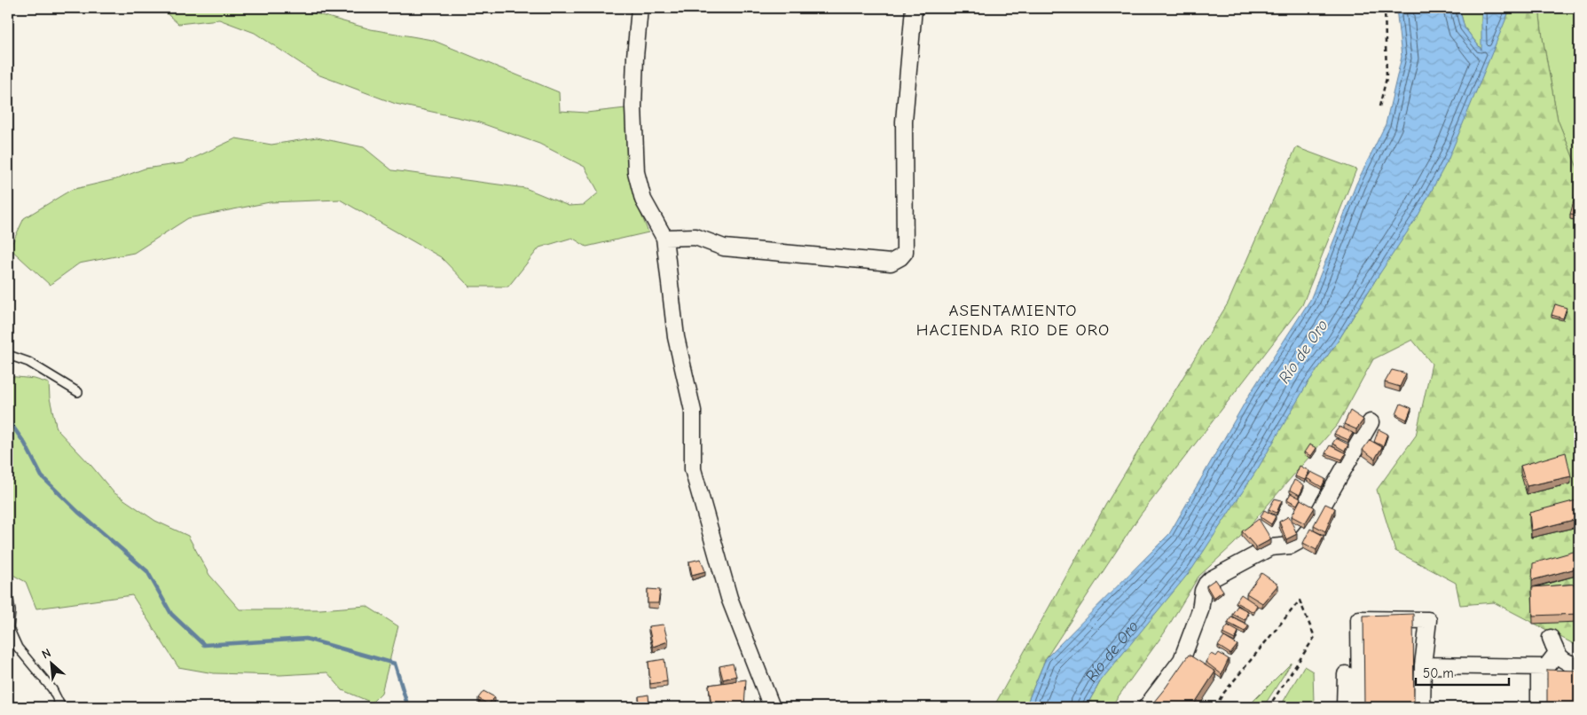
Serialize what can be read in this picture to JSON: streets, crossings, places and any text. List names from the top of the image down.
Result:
{
  "districts": ["ASENTAMIENTO HACIENDA RIO DE ORO"],
  "water": ["Río de Oro"],
  "scale_bar": "50 m",
  "north": "top left"
}
